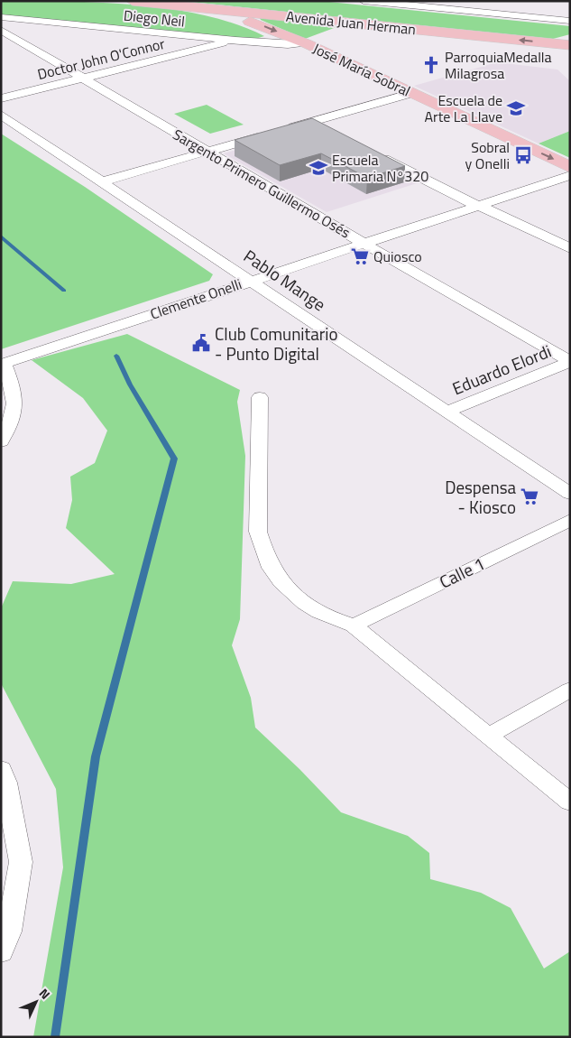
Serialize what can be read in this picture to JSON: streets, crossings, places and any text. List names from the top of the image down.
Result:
{
  "streets": {
    "main road": ["Avenida Juan Herman", "José María Sobral"],
    "street": [
      "Diego Neil",
      "Doctor John O'Connor",
      "Sargento Primero Guillermo Osés",
      "Pablo Mange",
      "Clemente Onelli",
      "Eduardo Elordi",
      "Calle 1"
    ]
  },
  "crossings": [
    ["Diego Neil", "Doctor John O'Connor"],
    ["Diego Neil", "José María Sobral"],
    ["Avenida Juan Herman", "José María Sobral"],
    ["Doctor John O'Connor", "Sargento Primero Guillermo Osés"],
    ["Sargento Primero Guillermo Osés", "Clemente Onelli"],
    ["Sargento Primero Guillermo Osés", "Eduardo Elordi"],
    ["Pablo Mange", "Clemente Onelli"],
    ["Pablo Mange", "Eduardo Elordi"]
  ],
  "one_way": ["Avenida Juan Herman", "José María Sobral"],
  "places": {
    "church": ["ParroquiaMedalla Milagrosa"],
    "school or university": ["Escuela de Arte La Llave", "Escuela Primaria N°320"],
    "bus stop": ["Sobral y Onelli"],
    "supermarket": ["Quiosco", "Despensa - Kiosco"],
    "public building": ["Club Comunitario - Punto Digital"]
  },
  "north": "top right"
}
